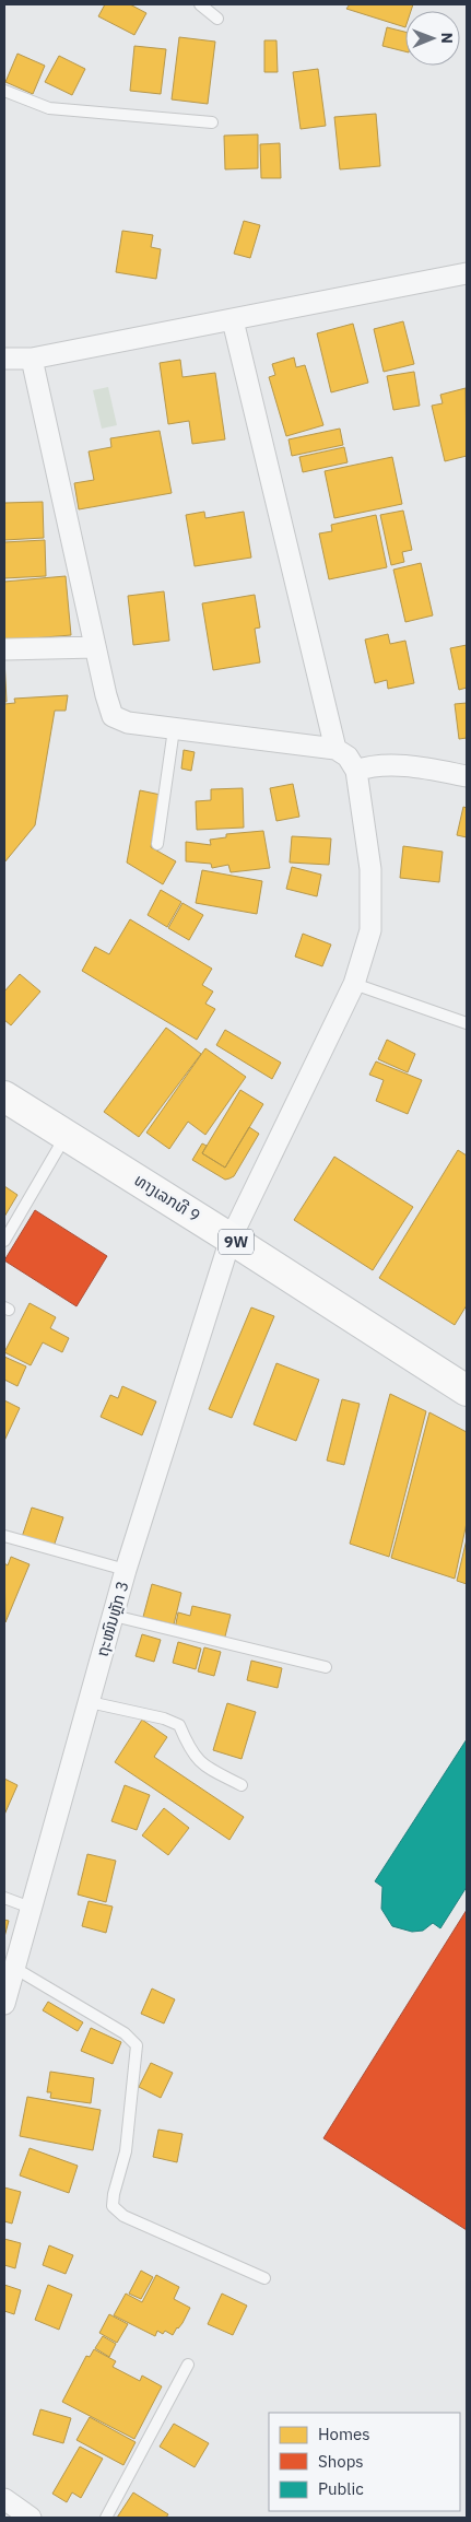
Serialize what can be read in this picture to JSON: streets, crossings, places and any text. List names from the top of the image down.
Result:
{
  "streets": {
    "main road": ["ທາງເລກທີ 9", "9W"],
    "street": ["ຖະໜົນຫຼັກ 3"]
  },
  "crossings": [
    ["ທາງເລກທີ 9", "ຖະໜົນຫຼັກ 3"]
  ],
  "legend": ["Homes", "Shops", "Public"],
  "north": "right"
}
